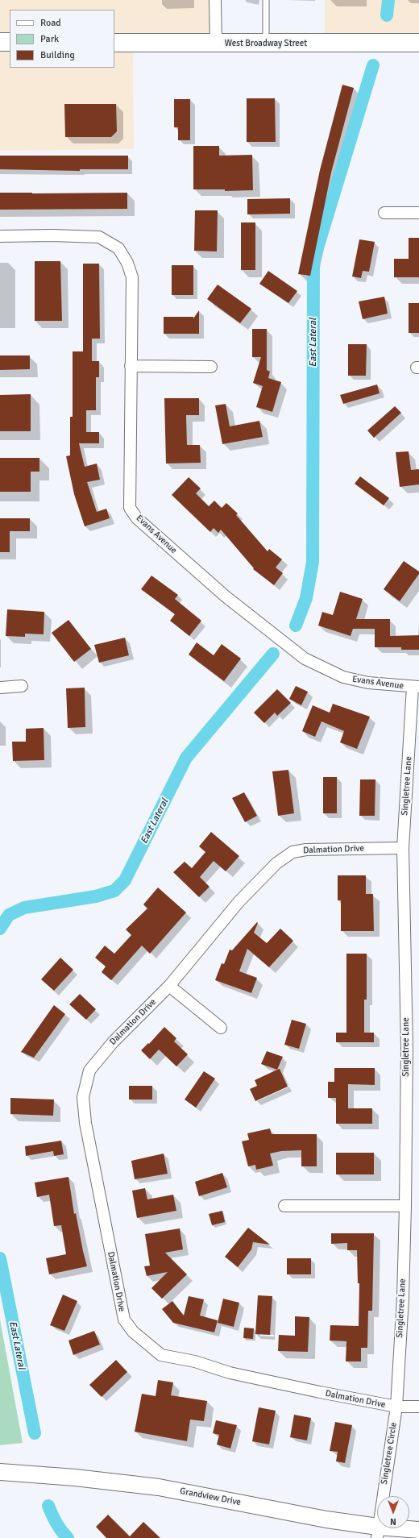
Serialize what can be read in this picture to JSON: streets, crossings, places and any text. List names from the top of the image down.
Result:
{
  "streets": {
    "main road": ["West Broadway Street"],
    "street": [
      "Evans Avenue",
      "Singletree Lane",
      "Dalmation Drive",
      "Singletree Circle",
      "Grandview Drive"
    ]
  },
  "crossings": [
    ["Evans Avenue", "Singletree Lane"],
    ["Singletree Lane", "Dalmation Drive"],
    ["Singletree Lane", "Singletree Circle"],
    ["Dalmation Drive", "Singletree Circle"],
    ["Singletree Circle", "Grandview Drive"]
  ],
  "water": ["East Lateral"],
  "legend": ["Road", "Park", "Building"],
  "north": "bottom"
}
